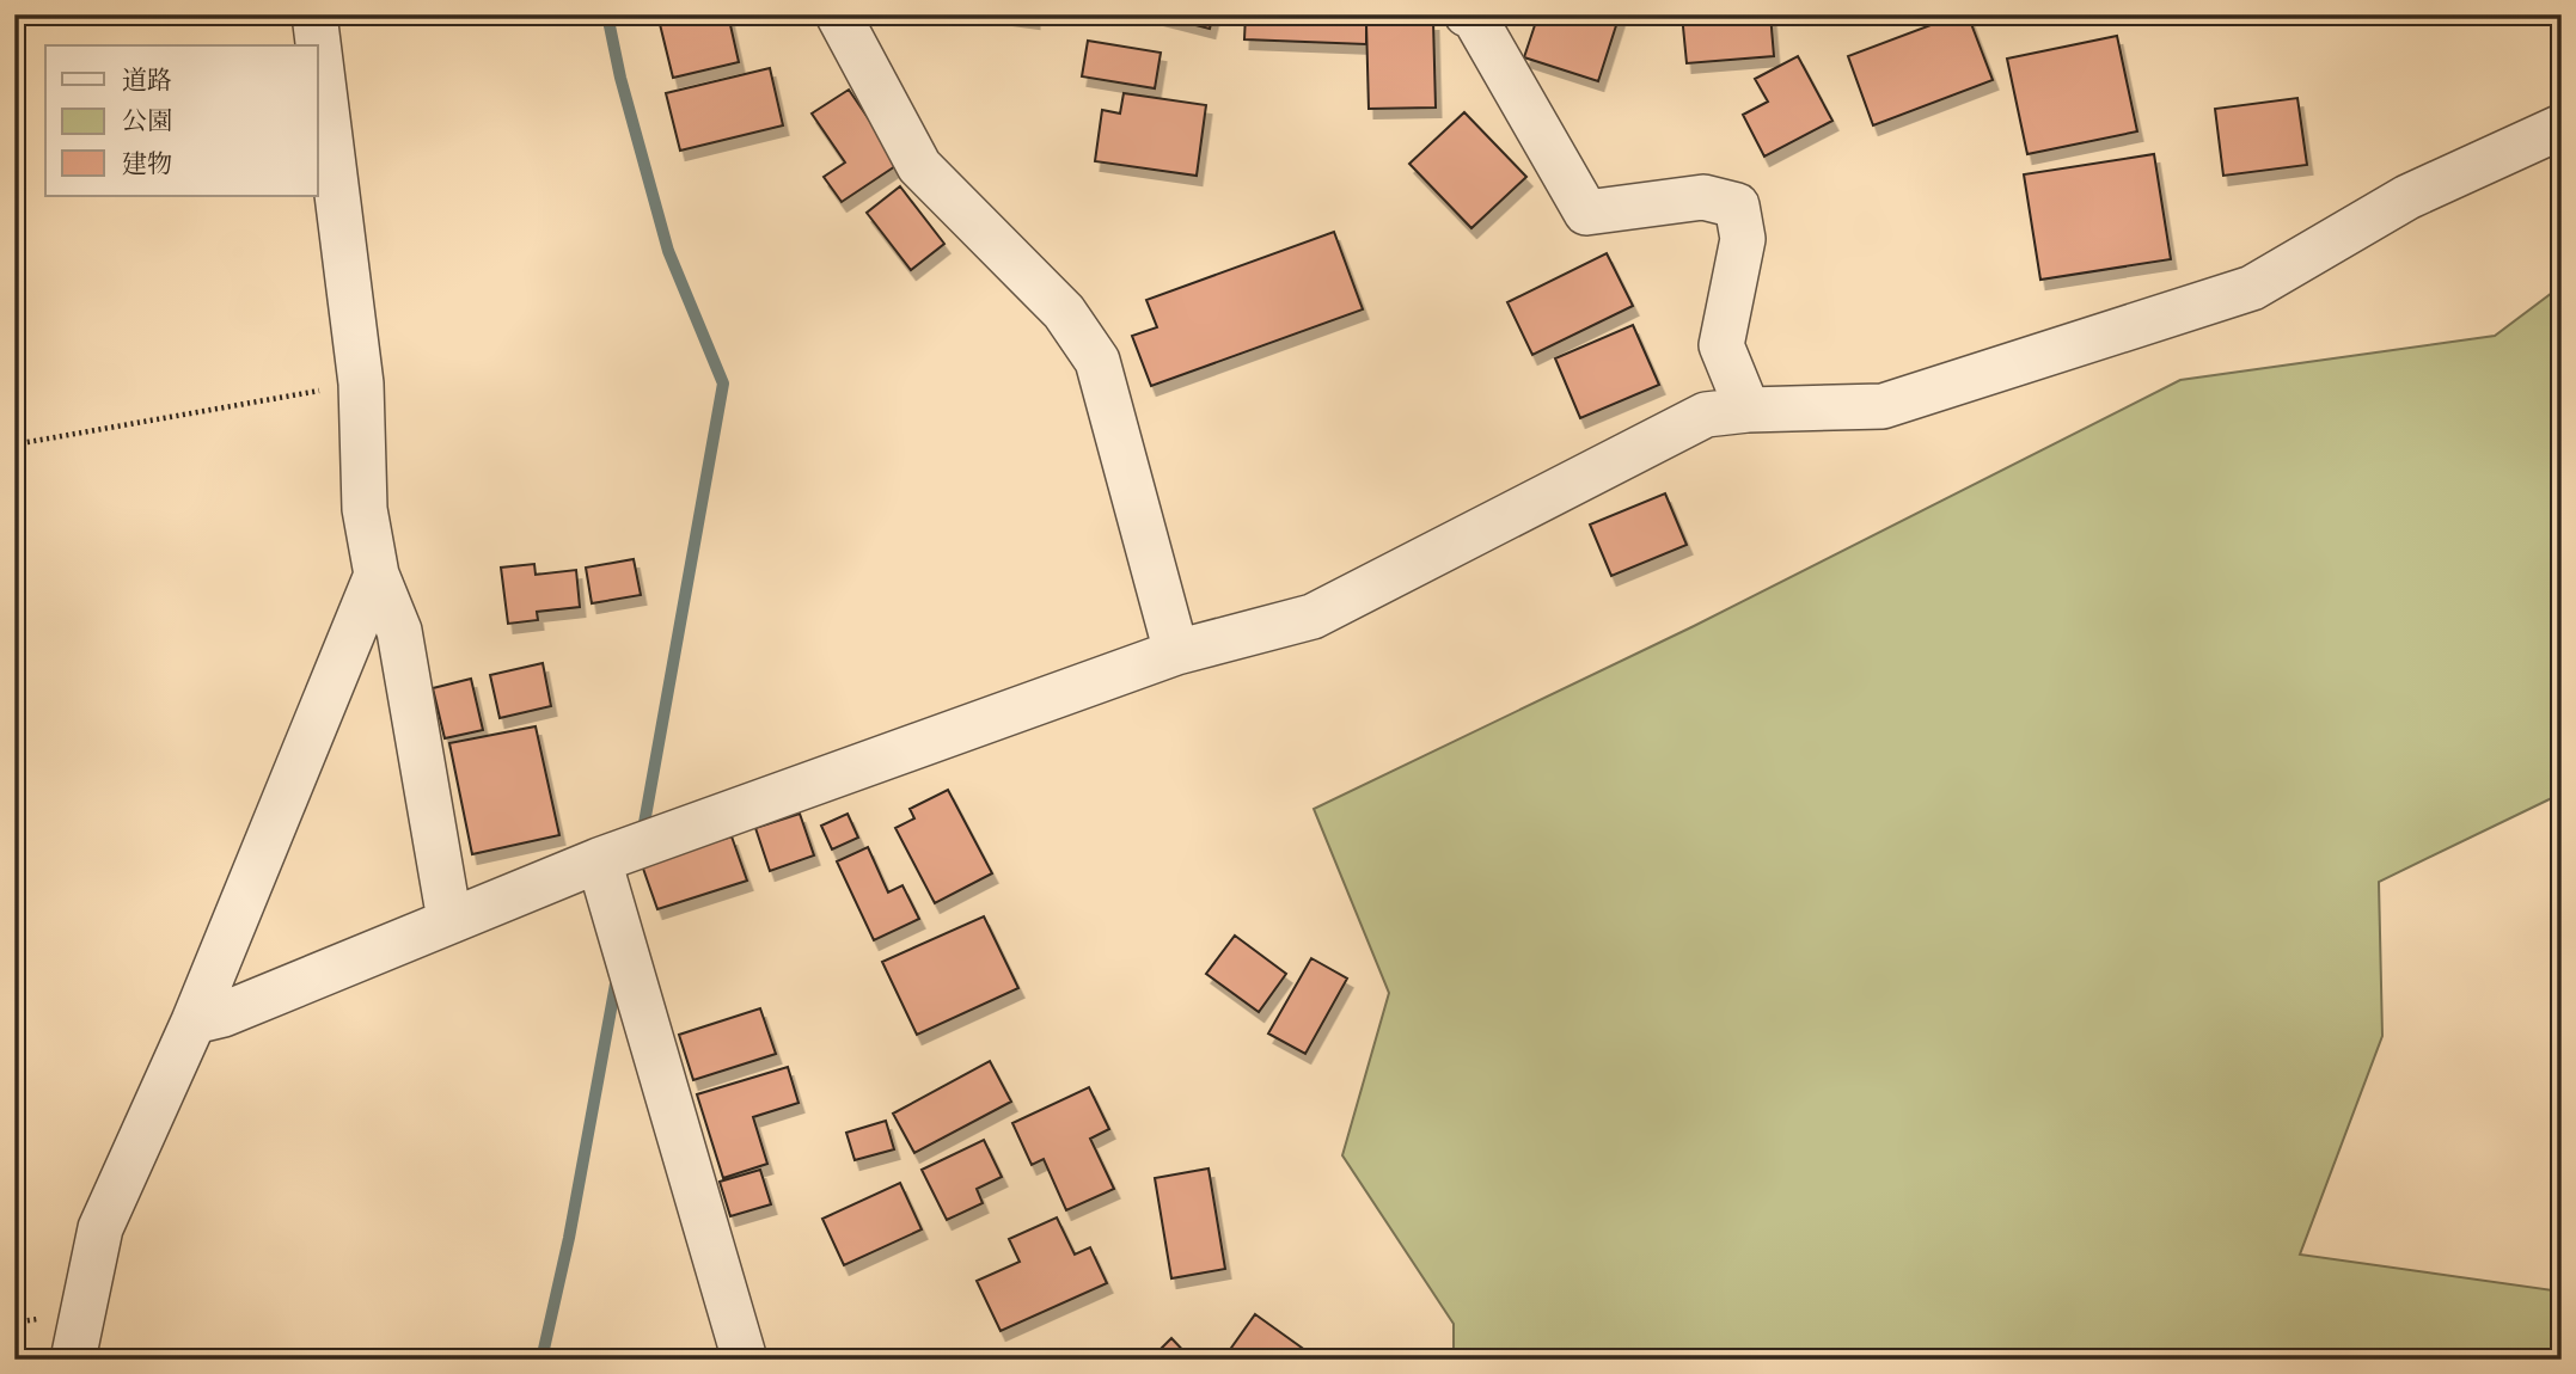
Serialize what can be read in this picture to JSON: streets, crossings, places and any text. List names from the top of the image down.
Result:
{
  "legend": ["道路", "公園", "建物"]
}
